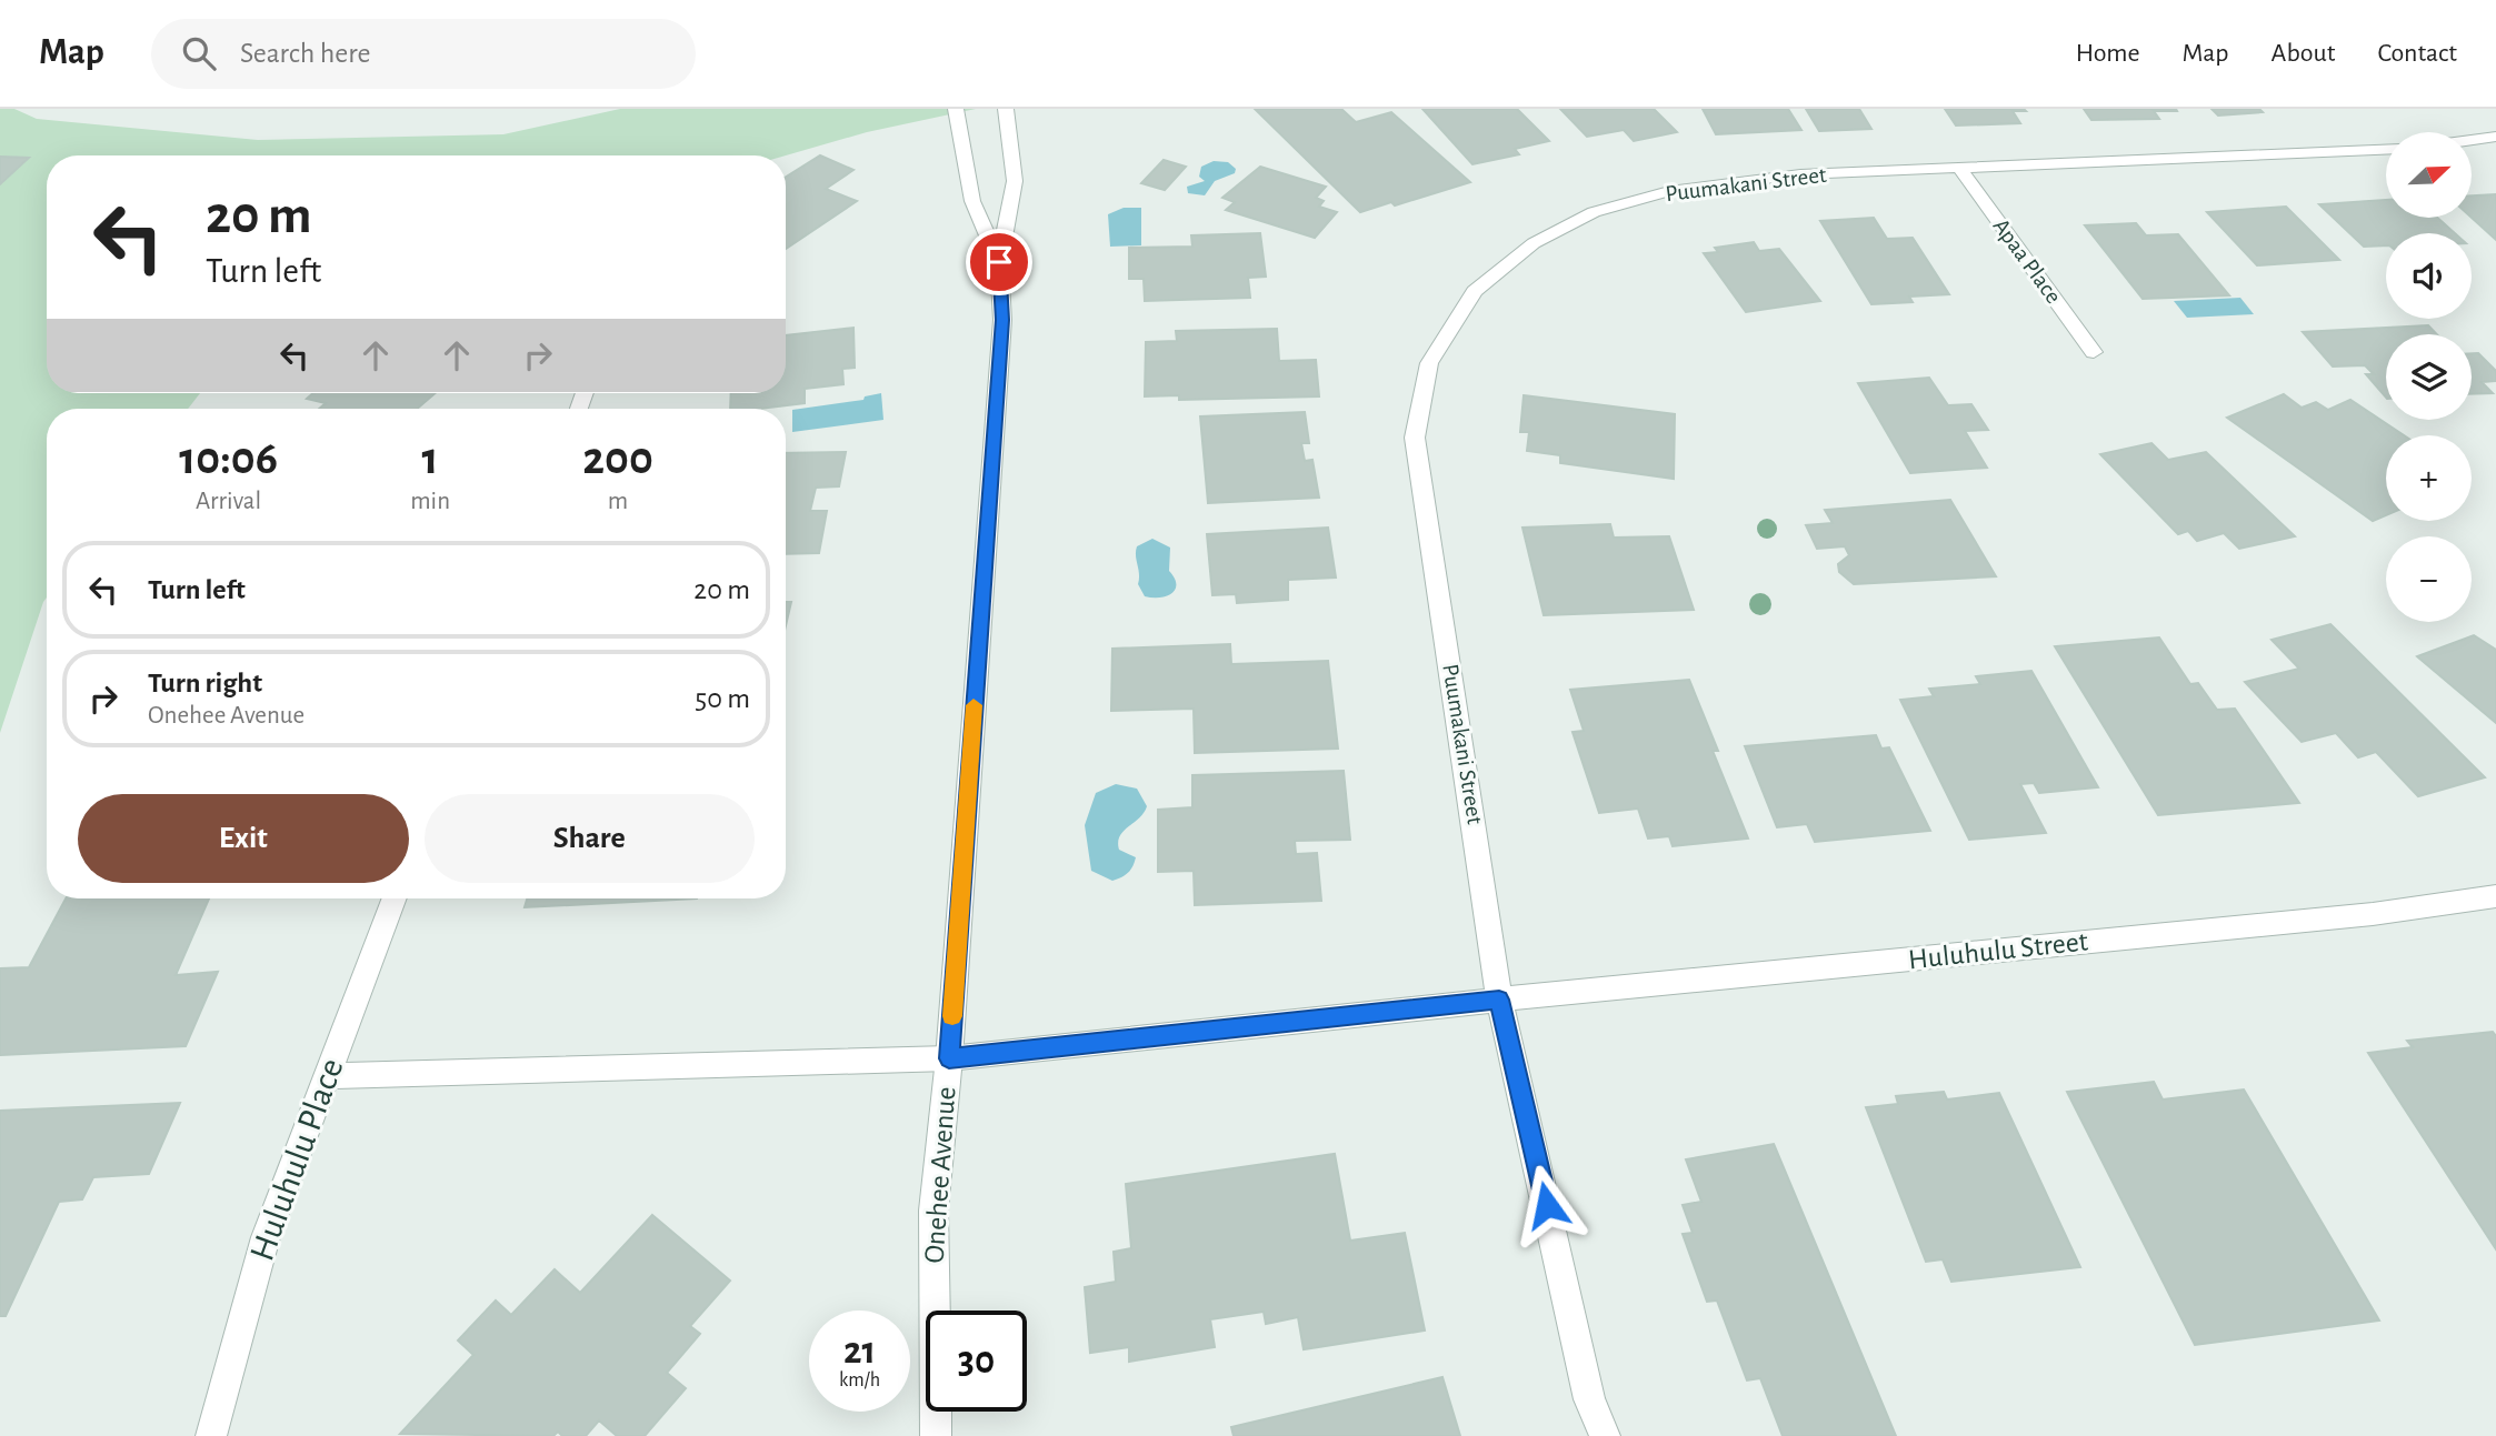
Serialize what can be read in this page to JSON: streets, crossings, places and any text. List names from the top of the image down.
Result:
{
  "streets": {
    "street": [
      "Puumakani Street",
      "Apaa Place",
      "Huluhulu Street",
      "Huluhulu Place",
      "Onehee Avenue"
    ]
  },
  "crossings": [
    ["Puumakani Street", "Apaa Place"],
    ["Puumakani Street", "Huluhulu Street"],
    ["Huluhulu Street", "Huluhulu Place"],
    ["Huluhulu Street", "Onehee Avenue"]
  ],
  "north": "top right",
  "page": {
    "header": "Map",
    "search": "Search here",
    "nav": [
      "Home",
      "Map",
      "About",
      "Contact"
    ],
    "map_buttons": ["+", "−"],
    "turn": ["20 m", "Turn left"],
    "eta": [
      "10:06",
      "Arrival",
      "1",
      "min",
      "200",
      "m"
    ],
    "list": [
      {
        "name": "Turn left",
        "value": "20 m"
      },
      {
        "name": "Turn right",
        "note": "Onehee Avenue",
        "value": "50 m"
      }
    ],
    "buttons": ["Exit", "Share"],
    "speed": "21 km/h",
    "limit": "30"
  }
}
